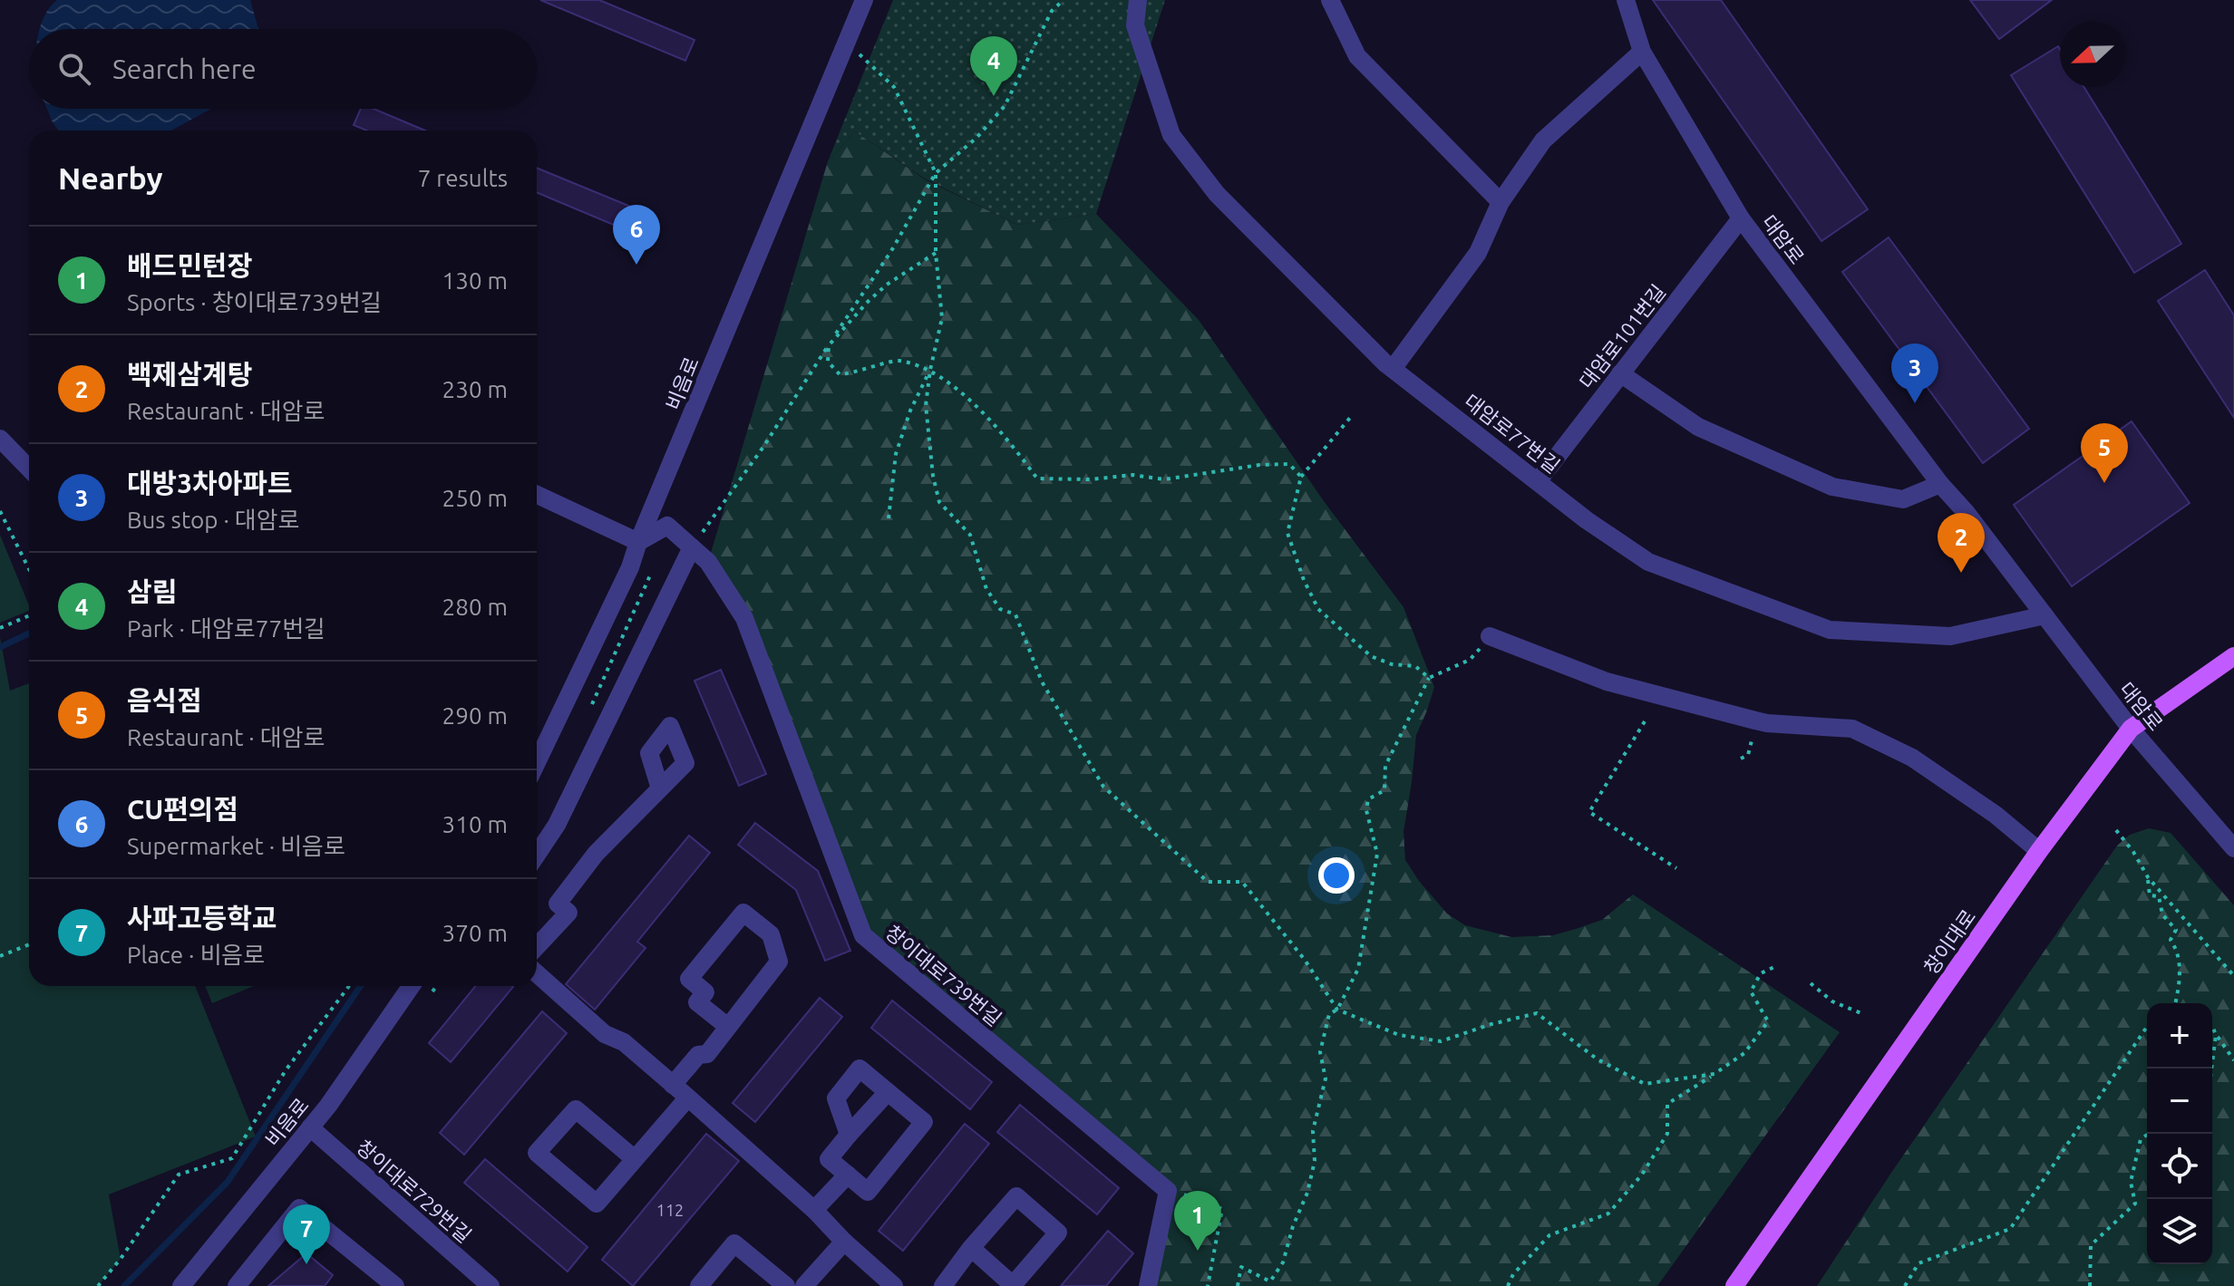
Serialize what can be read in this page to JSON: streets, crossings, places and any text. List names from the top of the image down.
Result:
{
  "streets": {
    "main road": ["창이대로"],
    "street": [
      "대암로",
      "대암로101번길",
      "비음로",
      "대암로77번길",
      "창이대로739번길",
      "창이대로729번길"
    ]
  },
  "crossings": [
    ["대암로", "대암로101번길"],
    ["대암로", "대암로77번길"],
    ["대암로", "창이대로"],
    ["대암로101번길", "대암로77번길"],
    ["비음로", "창이대로739번길"],
    ["비음로", "창이대로729번길"]
  ],
  "house_numbers": ["112"],
  "north": "left",
  "page": {
    "search": "Search here",
    "pins": [
      "4",
      "6",
      "3",
      "5",
      "2",
      "1",
      "7"
    ],
    "heading": ["Nearby", "7 results"],
    "list": [
      {
        "mark": "1",
        "name": "배드민턴장",
        "note": "Sports · 창이대로739번길",
        "value": "130 m"
      },
      {
        "mark": "2",
        "name": "백제삼계탕",
        "note": "Restaurant · 대암로",
        "value": "230 m"
      },
      {
        "mark": "3",
        "name": "대방3차아파트",
        "note": "Bus stop · 대암로",
        "value": "250 m"
      },
      {
        "mark": "4",
        "name": "삼림",
        "note": "Park · 대암로77번길",
        "value": "280 m"
      },
      {
        "mark": "5",
        "name": "음식점",
        "note": "Restaurant · 대암로",
        "value": "290 m"
      },
      {
        "mark": "6",
        "name": "CU편의점",
        "note": "Supermarket · 비음로",
        "value": "310 m"
      },
      {
        "mark": "7",
        "name": "사파고등학교",
        "note": "Place · 비음로",
        "value": "370 m"
      }
    ],
    "map_buttons": ["+", "−"]
  }
}
